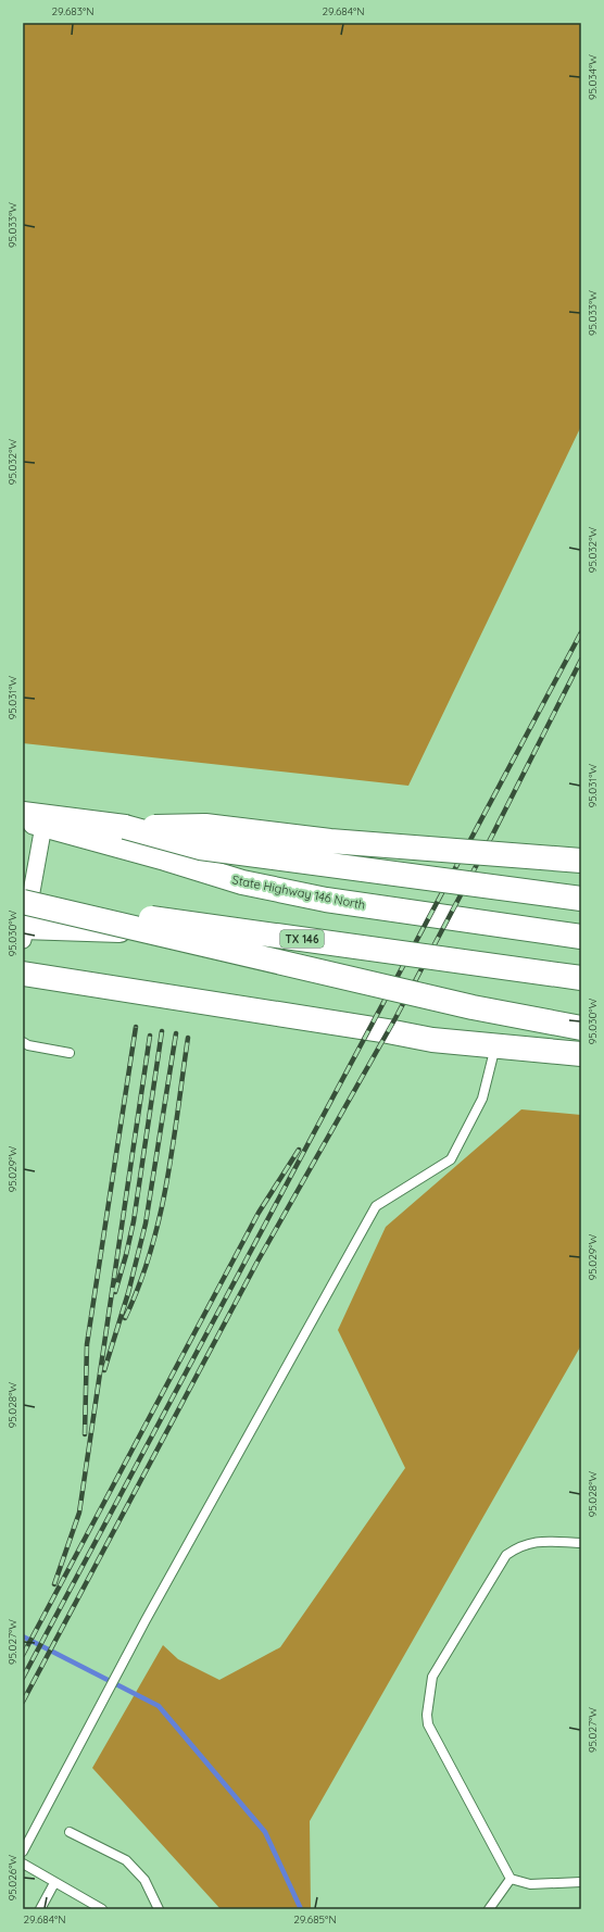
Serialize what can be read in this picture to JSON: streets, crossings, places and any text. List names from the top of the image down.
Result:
{
  "streets": {
    "main road": ["State Highway 146 North", "TX 146"]
  },
  "coordinates": [
    "29.683°N",
    "29.684°N",
    "95.034°W",
    "95.033°W",
    "95.032°W",
    "95.031°W",
    "95.030°W",
    "95.029°W",
    "95.028°W",
    "95.027°W",
    "95.026°W",
    "29.685°N"
  ]
}
